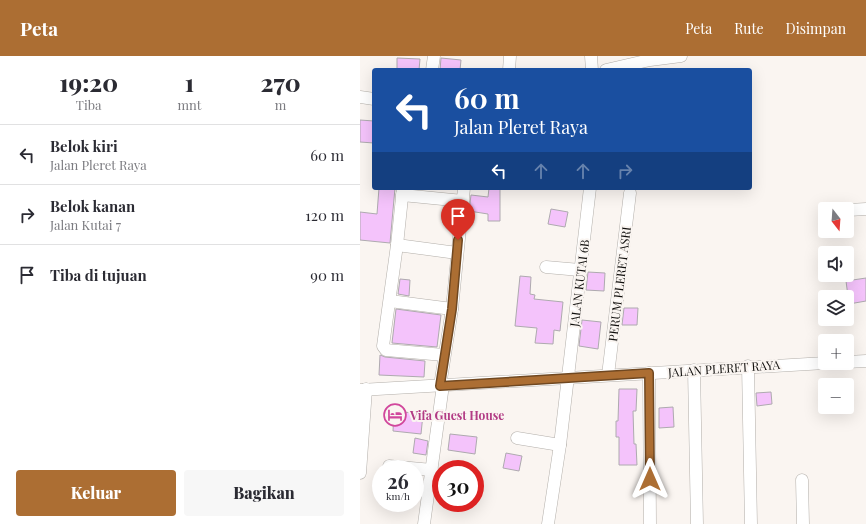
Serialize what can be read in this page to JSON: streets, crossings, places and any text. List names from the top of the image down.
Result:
{
  "streets": {
    "street": ["JALAN KUTAI 6B", "PERUM PLERET ASRI", "JALAN PLERET RAYA"]
  },
  "crossings": [
    ["JALAN KUTAI 6B", "JALAN PLERET RAYA"],
    ["PERUM PLERET ASRI", "JALAN PLERET RAYA"]
  ],
  "places": {
    "hotel": ["Vifa Guest House"]
  },
  "north": "bottom",
  "page": {
    "header": "Peta",
    "nav": ["Peta", "Rute", "Disimpan"],
    "eta": [
      "19:20",
      "Tiba",
      "1",
      "mnt",
      "270",
      "m"
    ],
    "turn": ["60 m", "Jalan Pleret Raya"],
    "list": [
      {
        "name": "Belok kiri",
        "note": "Jalan Pleret Raya",
        "value": "60 m"
      },
      {
        "name": "Belok kanan",
        "note": "Jalan Kutai 7",
        "value": "120 m"
      },
      {
        "name": "Tiba di tujuan",
        "value": "90 m"
      }
    ],
    "map_buttons": ["+", "−"],
    "speed": "26 km/h",
    "limit": "30",
    "buttons": ["Keluar", "Bagikan"]
  }
}
